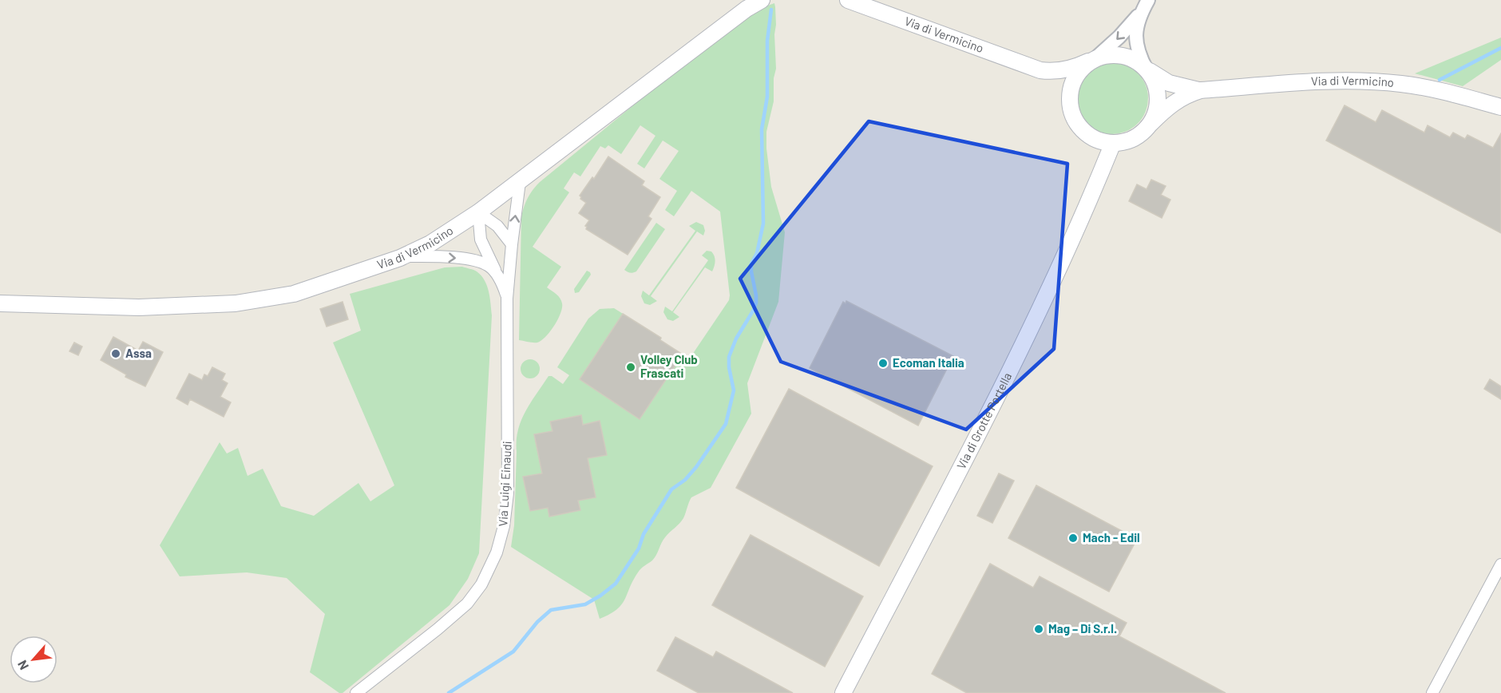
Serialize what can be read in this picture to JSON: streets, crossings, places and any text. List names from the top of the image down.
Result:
{
  "streets": {
    "main road": ["Via di Vermicino", "Via di Grotte Portella"],
    "street": ["Via Luigi Einaudi"]
  },
  "crossings": [
    ["Via di Vermicino", "Via di Grotte Portella"],
    ["Via di Vermicino", "Via Luigi Einaudi"]
  ],
  "places": [
    "Assa",
    "Ecoman Italia",
    "Volley Club Frascati",
    "Mach - Edil",
    "Mag – Di S.r.l."
  ],
  "north": "bottom left"
}
